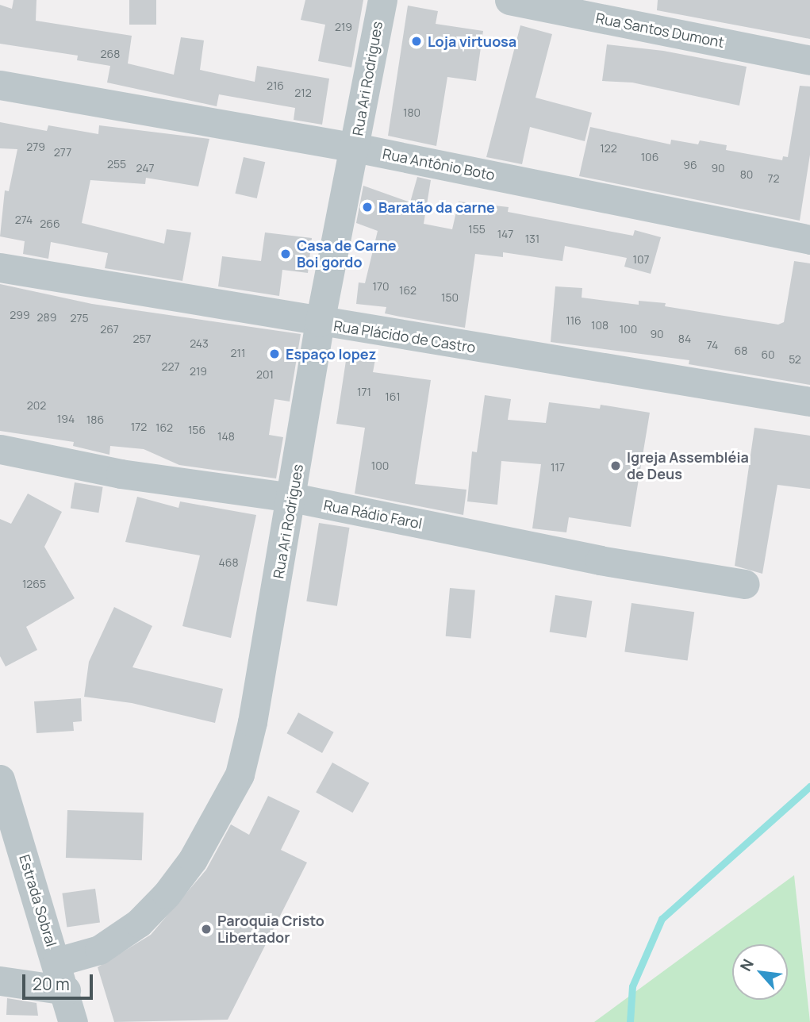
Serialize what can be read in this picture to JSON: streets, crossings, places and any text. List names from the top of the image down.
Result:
{
  "streets": {
    "street": [
      "Rua Santos Dumont",
      "Rua Ari Rodrigues",
      "Rua Antônio Boto",
      "Rua Plácido de Castro",
      "Rua Rádio Farol",
      "Estrada Sobral"
    ]
  },
  "crossings": [
    ["Rua Ari Rodrigues", "Rua Antônio Boto"],
    ["Rua Ari Rodrigues", "Rua Plácido de Castro"],
    ["Rua Ari Rodrigues", "Rua Rádio Farol"],
    ["Rua Ari Rodrigues", "Estrada Sobral"]
  ],
  "places": [
    "Loja virtuosa",
    "Baratão da carne",
    "Casa de Carne Boi gordo",
    "Espaço lopez",
    "Igreja Assembléia de Deus",
    "Paroquia Cristo Libertador"
  ],
  "house_numbers": [
    "219",
    "268",
    "216",
    "212",
    "180",
    "279",
    "122",
    "277",
    "106",
    "255",
    "96",
    "247",
    "90",
    "80",
    "72",
    "274",
    "266",
    "155",
    "147",
    "131",
    "107",
    "170",
    "162",
    "150",
    "299",
    "289",
    "275",
    "116",
    "108",
    "267",
    "100",
    "90",
    "257",
    "84",
    "243",
    "74",
    "68",
    "211",
    "60",
    "52",
    "227",
    "219",
    "201",
    "171",
    "161",
    "202",
    "194",
    "186",
    "172",
    "162",
    "156",
    "148",
    "100",
    "117",
    "468",
    "1265"
  ],
  "scale_bar": "20 m",
  "north": "top left"
}
